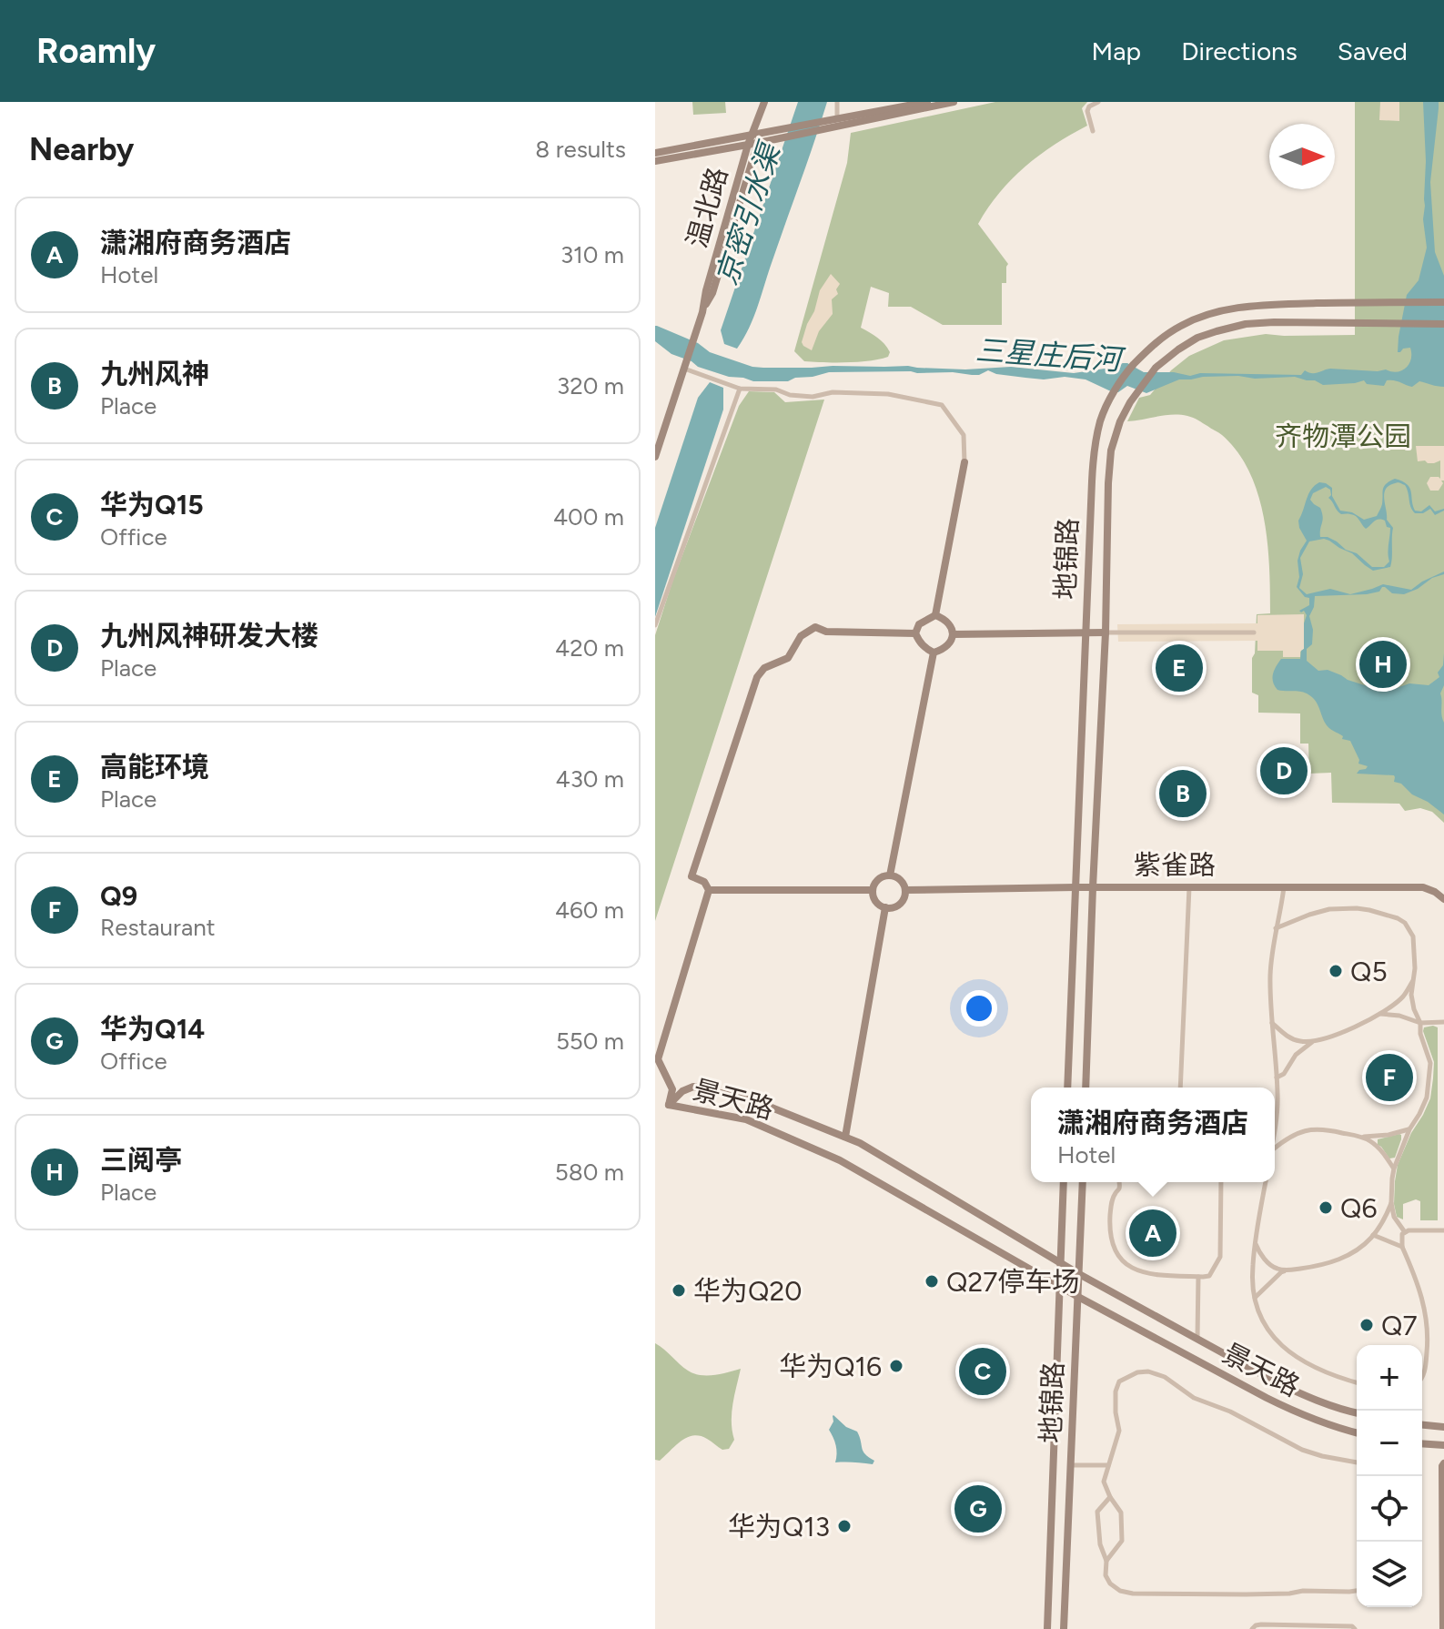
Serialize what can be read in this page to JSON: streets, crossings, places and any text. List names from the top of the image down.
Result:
{
  "streets": {
    "street": [
      "温北路",
      "地锦路",
      "紫雀路",
      "景天路"
    ]
  },
  "crossings": [
    ["地锦路", "紫雀路"],
    ["地锦路", "景天路"]
  ],
  "water": ["京密引水渠", "三星庄后河"],
  "parks": ["齐物潭公园"],
  "places": [
    "Q5",
    "Q6",
    "Q27停车场",
    "华为Q20",
    "Q7",
    "华为Q16",
    "华为Q13"
  ],
  "north": "right",
  "page": {
    "header": "Roamly",
    "nav": ["Map", "Directions", "Saved"],
    "heading": ["Nearby", "8 results"],
    "list": [
      {
        "mark": "A",
        "name": "潇湘府商务酒店",
        "note": "Hotel",
        "value": "310 m"
      },
      {
        "mark": "B",
        "name": "九州风神",
        "note": "Place",
        "value": "320 m"
      },
      {
        "mark": "C",
        "name": "华为Q15",
        "note": "Office",
        "value": "400 m"
      },
      {
        "mark": "D",
        "name": "九州风神研发大楼",
        "note": "Place",
        "value": "420 m"
      },
      {
        "mark": "E",
        "name": "高能环境",
        "note": "Place",
        "value": "430 m"
      },
      {
        "mark": "F",
        "name": "Q9",
        "note": "Restaurant",
        "value": "460 m"
      },
      {
        "mark": "G",
        "name": "华为Q14",
        "note": "Office",
        "value": "550 m"
      },
      {
        "mark": "H",
        "name": "三阅亭",
        "note": "Place",
        "value": "580 m"
      }
    ],
    "pins": [
      "H",
      "E",
      "D",
      "B",
      "F",
      "A",
      "C",
      "G"
    ],
    "popup": ["潇湘府商务酒店", "Hotel"],
    "map_buttons": ["+", "−"]
  }
}
